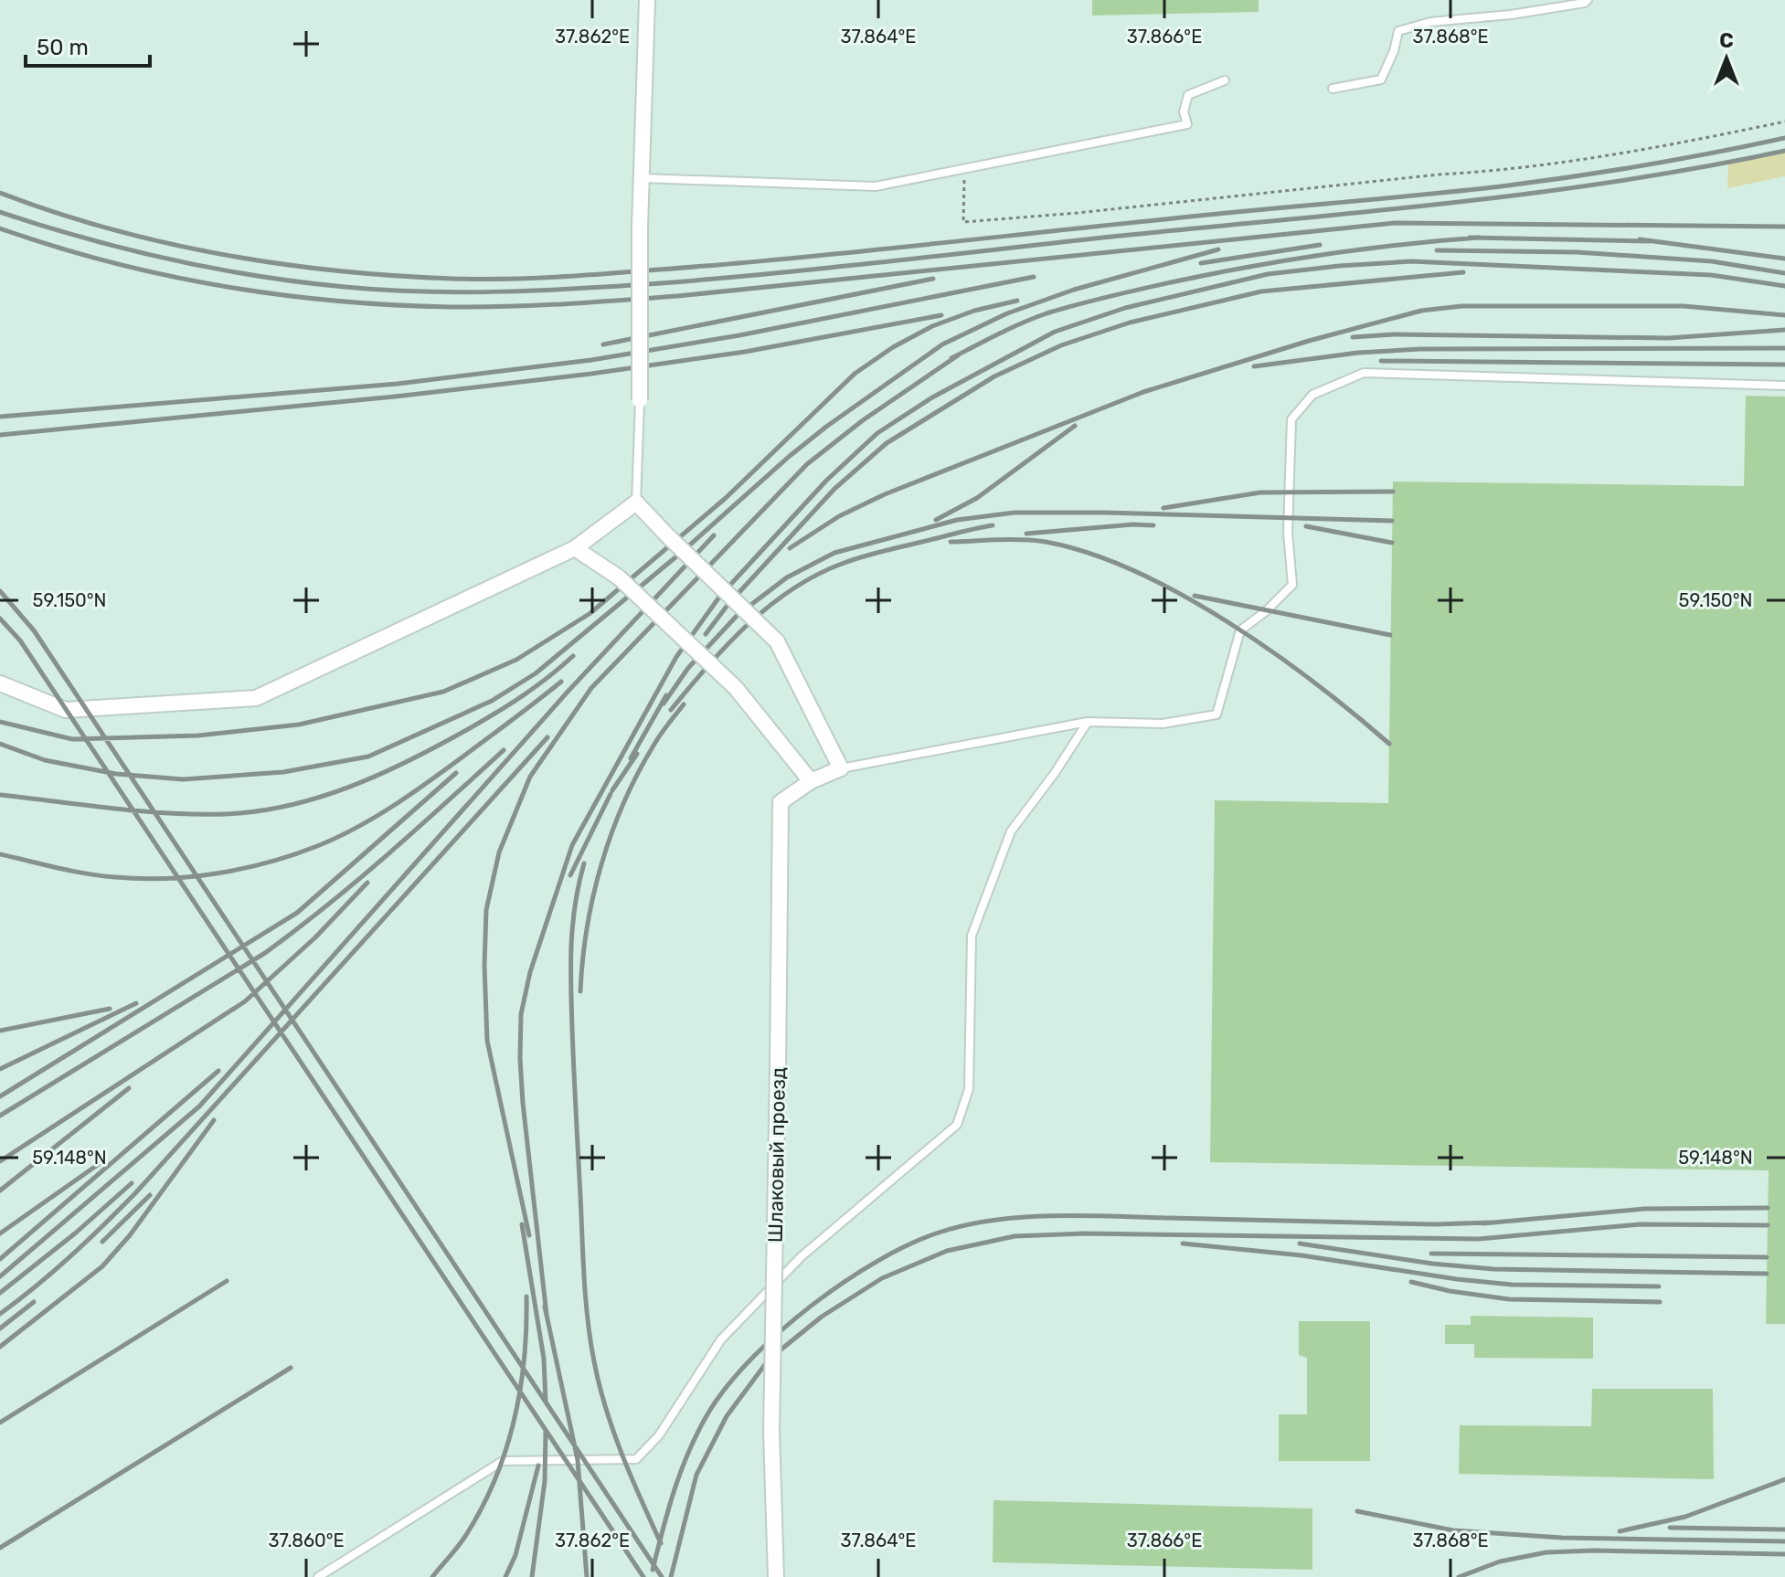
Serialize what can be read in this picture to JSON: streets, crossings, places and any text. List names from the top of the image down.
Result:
{
  "streets": {
    "street": ["Шлаковый проезд"]
  },
  "scale_bar": "50 m",
  "north": "top",
  "coordinates": [
    "37.862°E",
    "37.864°E",
    "37.866°E",
    "37.868°E",
    "59.150°N",
    "59.148°N",
    "37.860°E"
  ]
}
